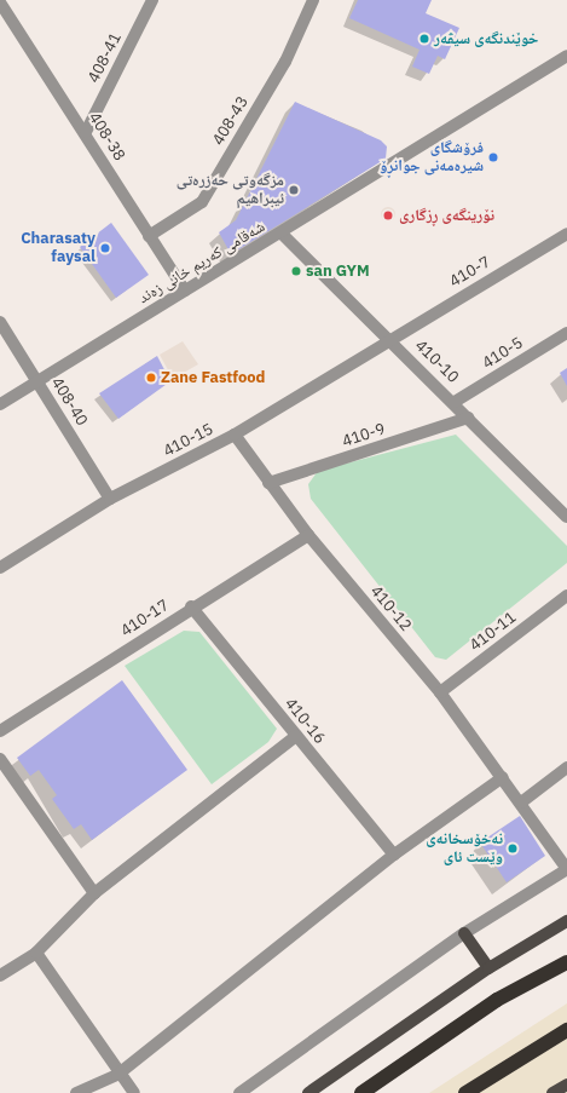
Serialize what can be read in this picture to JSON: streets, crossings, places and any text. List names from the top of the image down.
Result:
{
  "streets": {
    "street": [
      "408-41",
      "408-43",
      "408-38",
      "شەقامی کەریم خانی زەند",
      "410-7",
      "410-5",
      "410-10",
      "408-40",
      "410-9",
      "410-15",
      "410-12",
      "410-17",
      "410-11",
      "410-16"
    ]
  },
  "crossings": [
    ["408-41", "408-38"],
    ["408-43", "408-38"],
    ["408-38", "شەقامی کەریم خانی زەند"],
    ["شەقامی کەریم خانی زەند", "410-10"],
    ["شەقامی کەریم خانی زەند", "408-40"],
    ["410-7", "410-10"],
    ["410-7", "410-15"],
    ["410-5", "410-10"],
    ["410-10", "410-9"],
    ["410-10", "410-15"],
    ["408-40", "410-15"],
    ["410-9", "410-12"],
    ["410-15", "410-12"],
    ["410-12", "410-17"],
    ["410-12", "410-11"],
    ["410-17", "410-16"]
  ],
  "places": [
    "خوێندنگەی سیڤەر",
    "فرۆشگای شیرەمەنی جوانڕۆ",
    "مزگەوتی حەزرەتی ئیبراهیم",
    "نۆرینگەی ڕزگاری",
    "Charasaty faysal",
    "san GYM",
    "Zane Fastfood",
    "نەخۆسخانەی وێست ئای"
  ]
}
